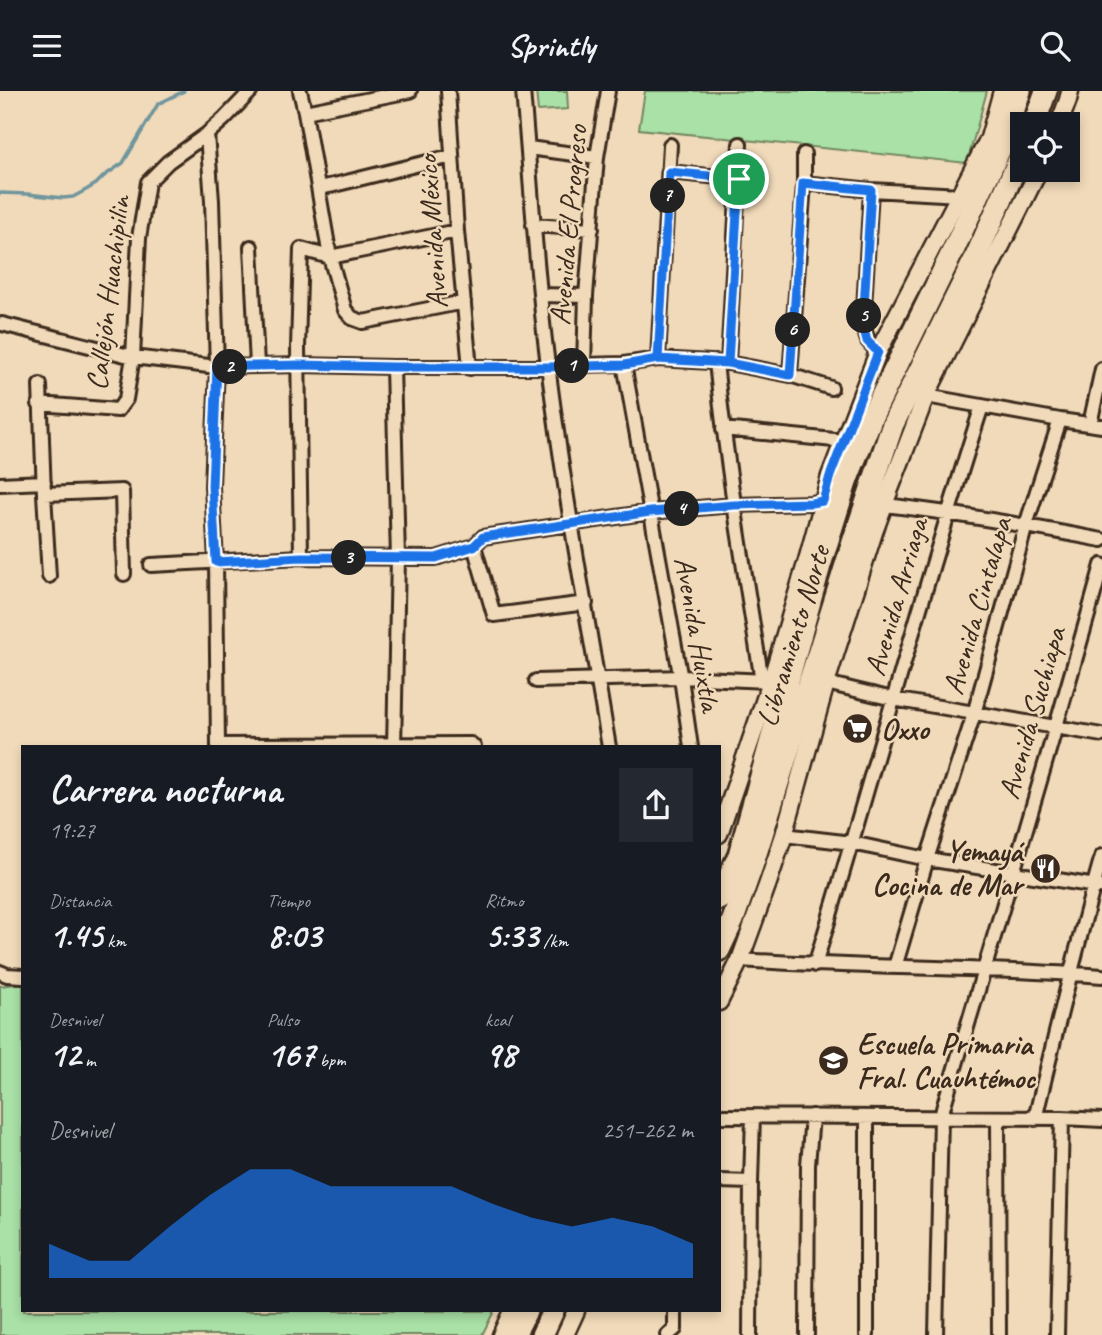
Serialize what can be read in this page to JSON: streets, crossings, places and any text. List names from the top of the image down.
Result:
{
  "streets": {
    "highway": ["Libramiento Norte"],
    "street": [
      "Avenida El Progreso",
      "Avenida México",
      "Callejón Huachipilin",
      "Avenida Arriaga",
      "Avenida Cintalapa",
      "Avenida Huixtla",
      "Avenida Suchiapa"
    ]
  },
  "places": {
    "supermarket": ["Oxxo"],
    "restaurant": ["Yemayá Cocina de Mar"],
    "school or university": ["Escuela Primaria Fral. Cuauhtémoc"]
  },
  "page": {
    "header": "Sprintly",
    "pins": [
      "7",
      "5",
      "6",
      "1",
      "2",
      "4",
      "3"
    ],
    "heading": ["Carrera nocturna", "19:27"],
    "stats": [
      ["Distancia", "1.45 km"],
      ["Tiempo", "8:03"],
      ["Ritmo", "5:33 /km"],
      ["Desnivel", "12 m"],
      ["Pulso", "167 bpm"],
      ["kcal", "98"]
    ],
    "chart": ["Desnivel", "251–262 m"]
  }
}
